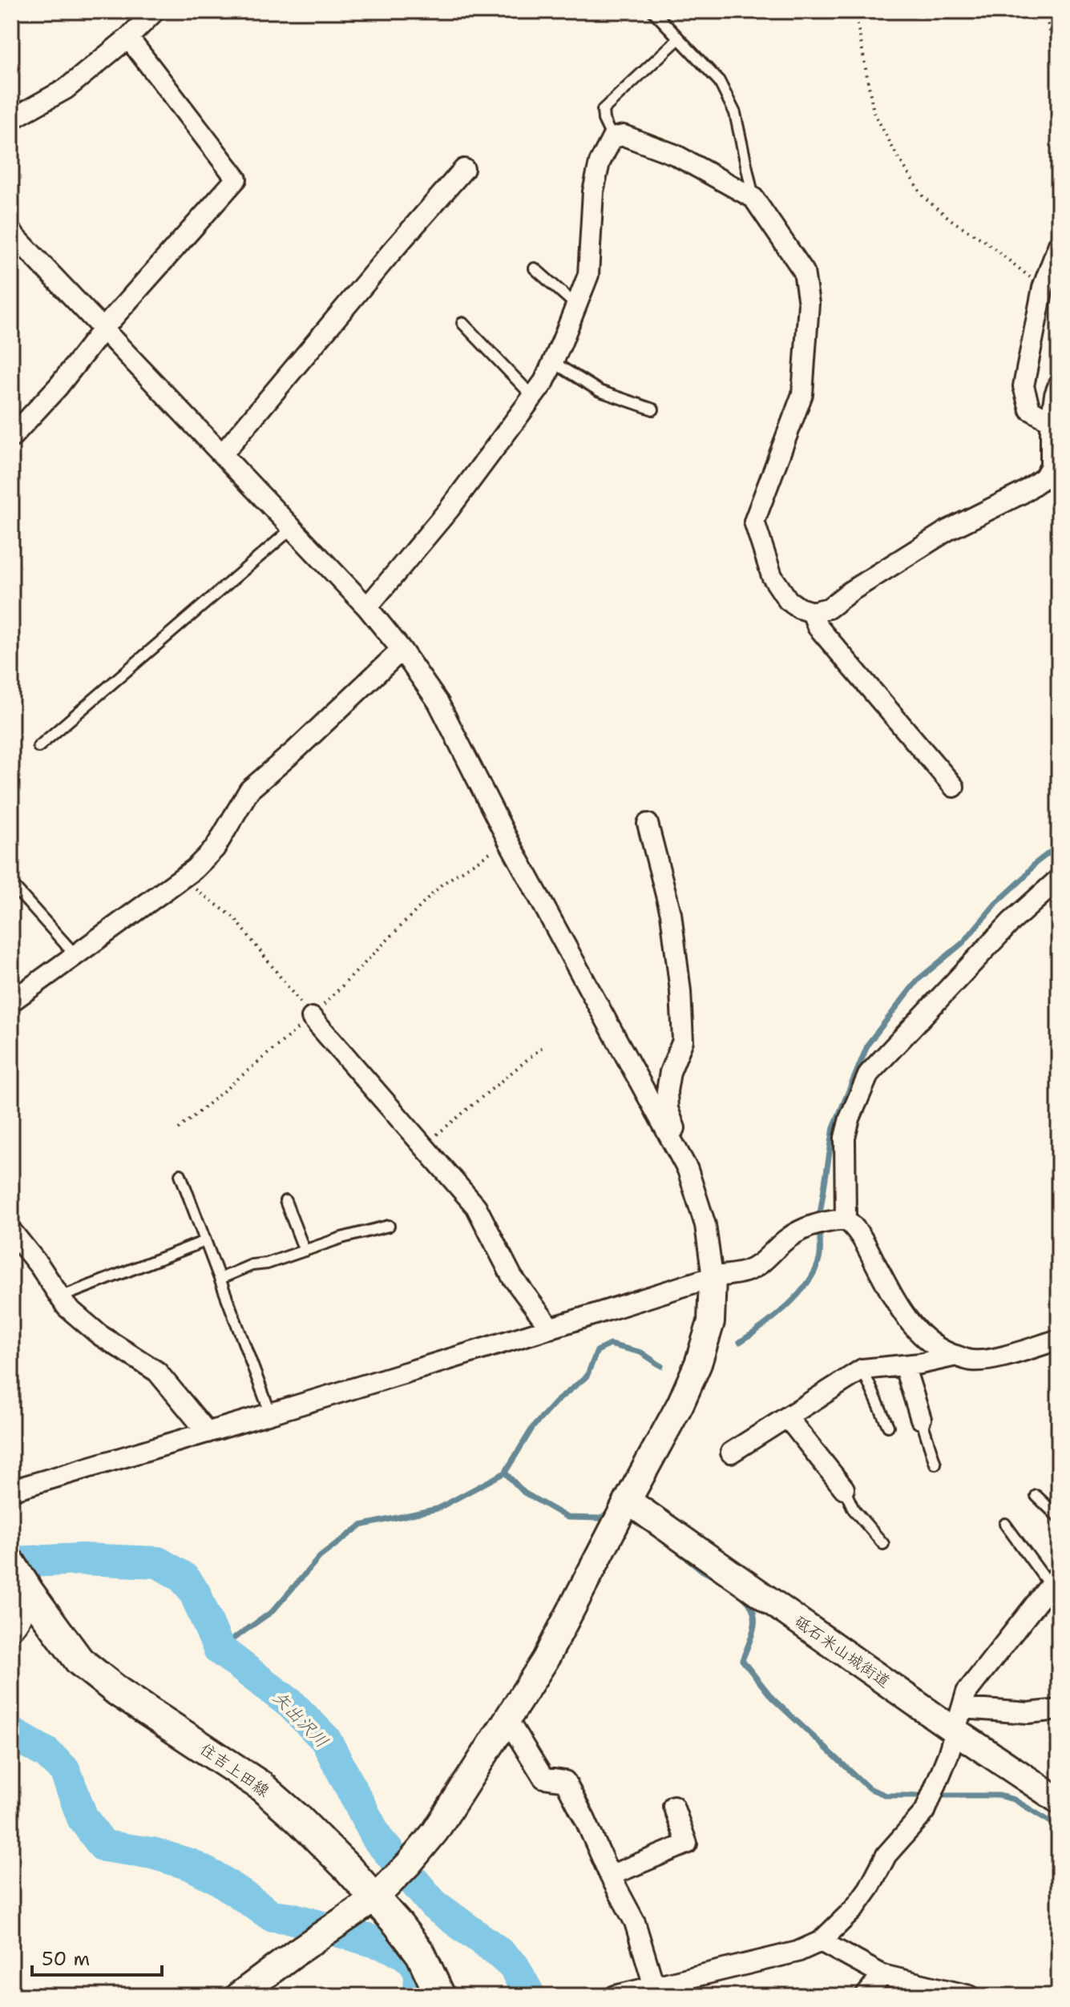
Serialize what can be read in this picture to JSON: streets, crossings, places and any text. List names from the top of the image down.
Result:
{
  "streets": {
    "main road": ["住吉上田線"],
    "street": ["砥石米山城街道"]
  },
  "water": ["矢出沢川"],
  "scale_bar": "50 m"
}
